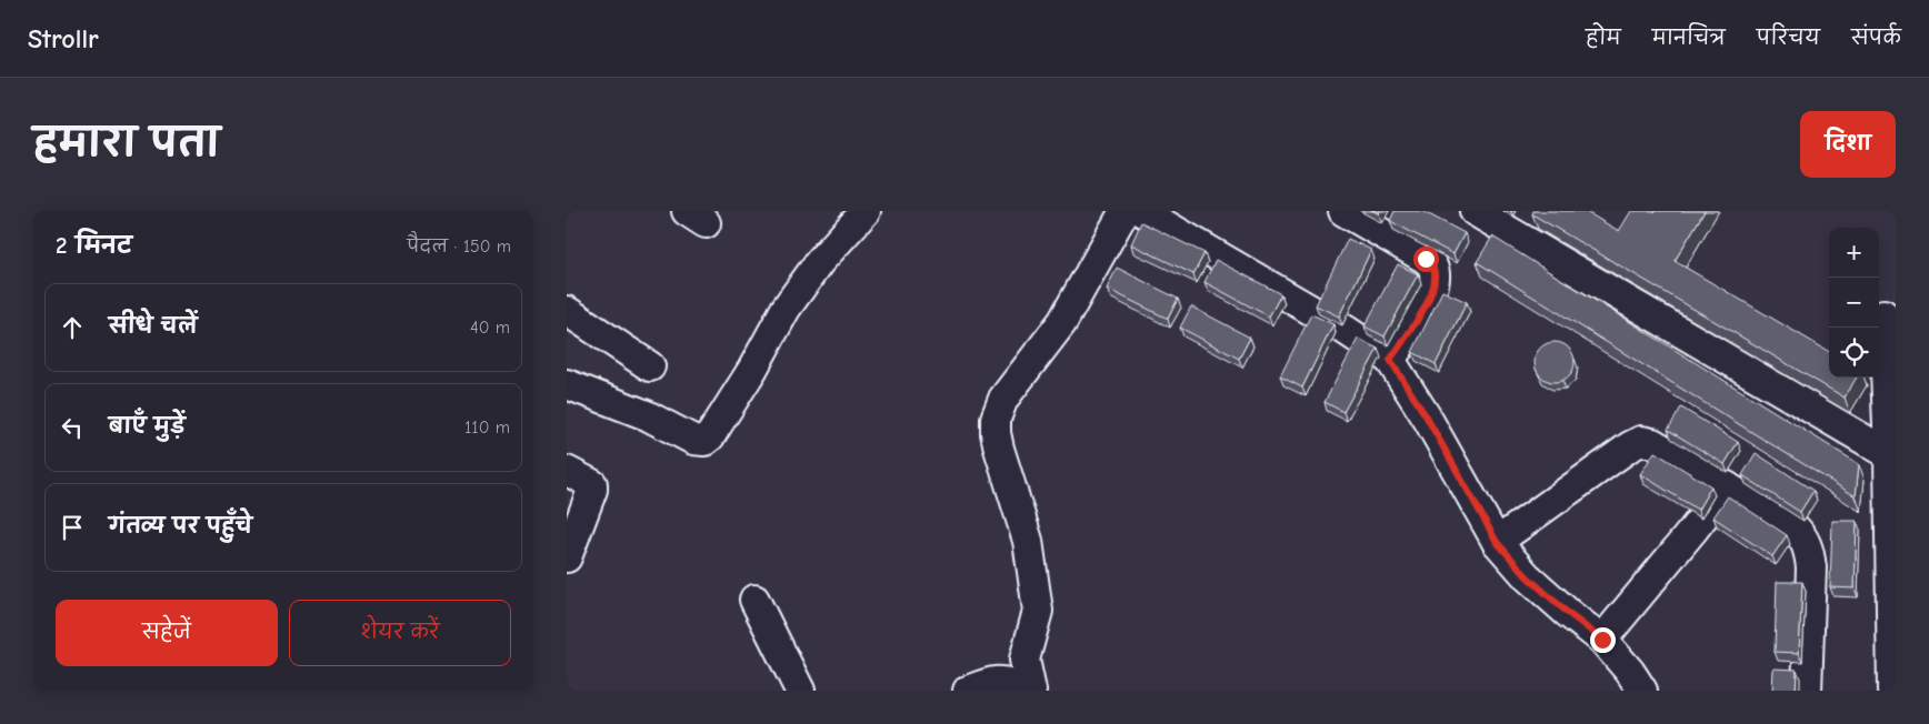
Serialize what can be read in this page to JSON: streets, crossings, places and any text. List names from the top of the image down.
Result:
{
  "page": {
    "header": "Strollr",
    "nav": [
      "होम",
      "मानचित्र",
      "परिचय",
      "संपर्क"
    ],
    "title": "हमारा पता",
    "buttons": [
      "दिशा",
      ["सहेजें", "शेयर करें"]
    ],
    "heading": ["2 मिनट", "पैदल · 150 m"],
    "map_buttons": ["+", "−"],
    "list": [
      ["सीधे चलें", "40 m"],
      ["बाएँ मुड़ें", "110 m"],
      "गंतव्य पर पहुँचे"
    ]
  }
}
